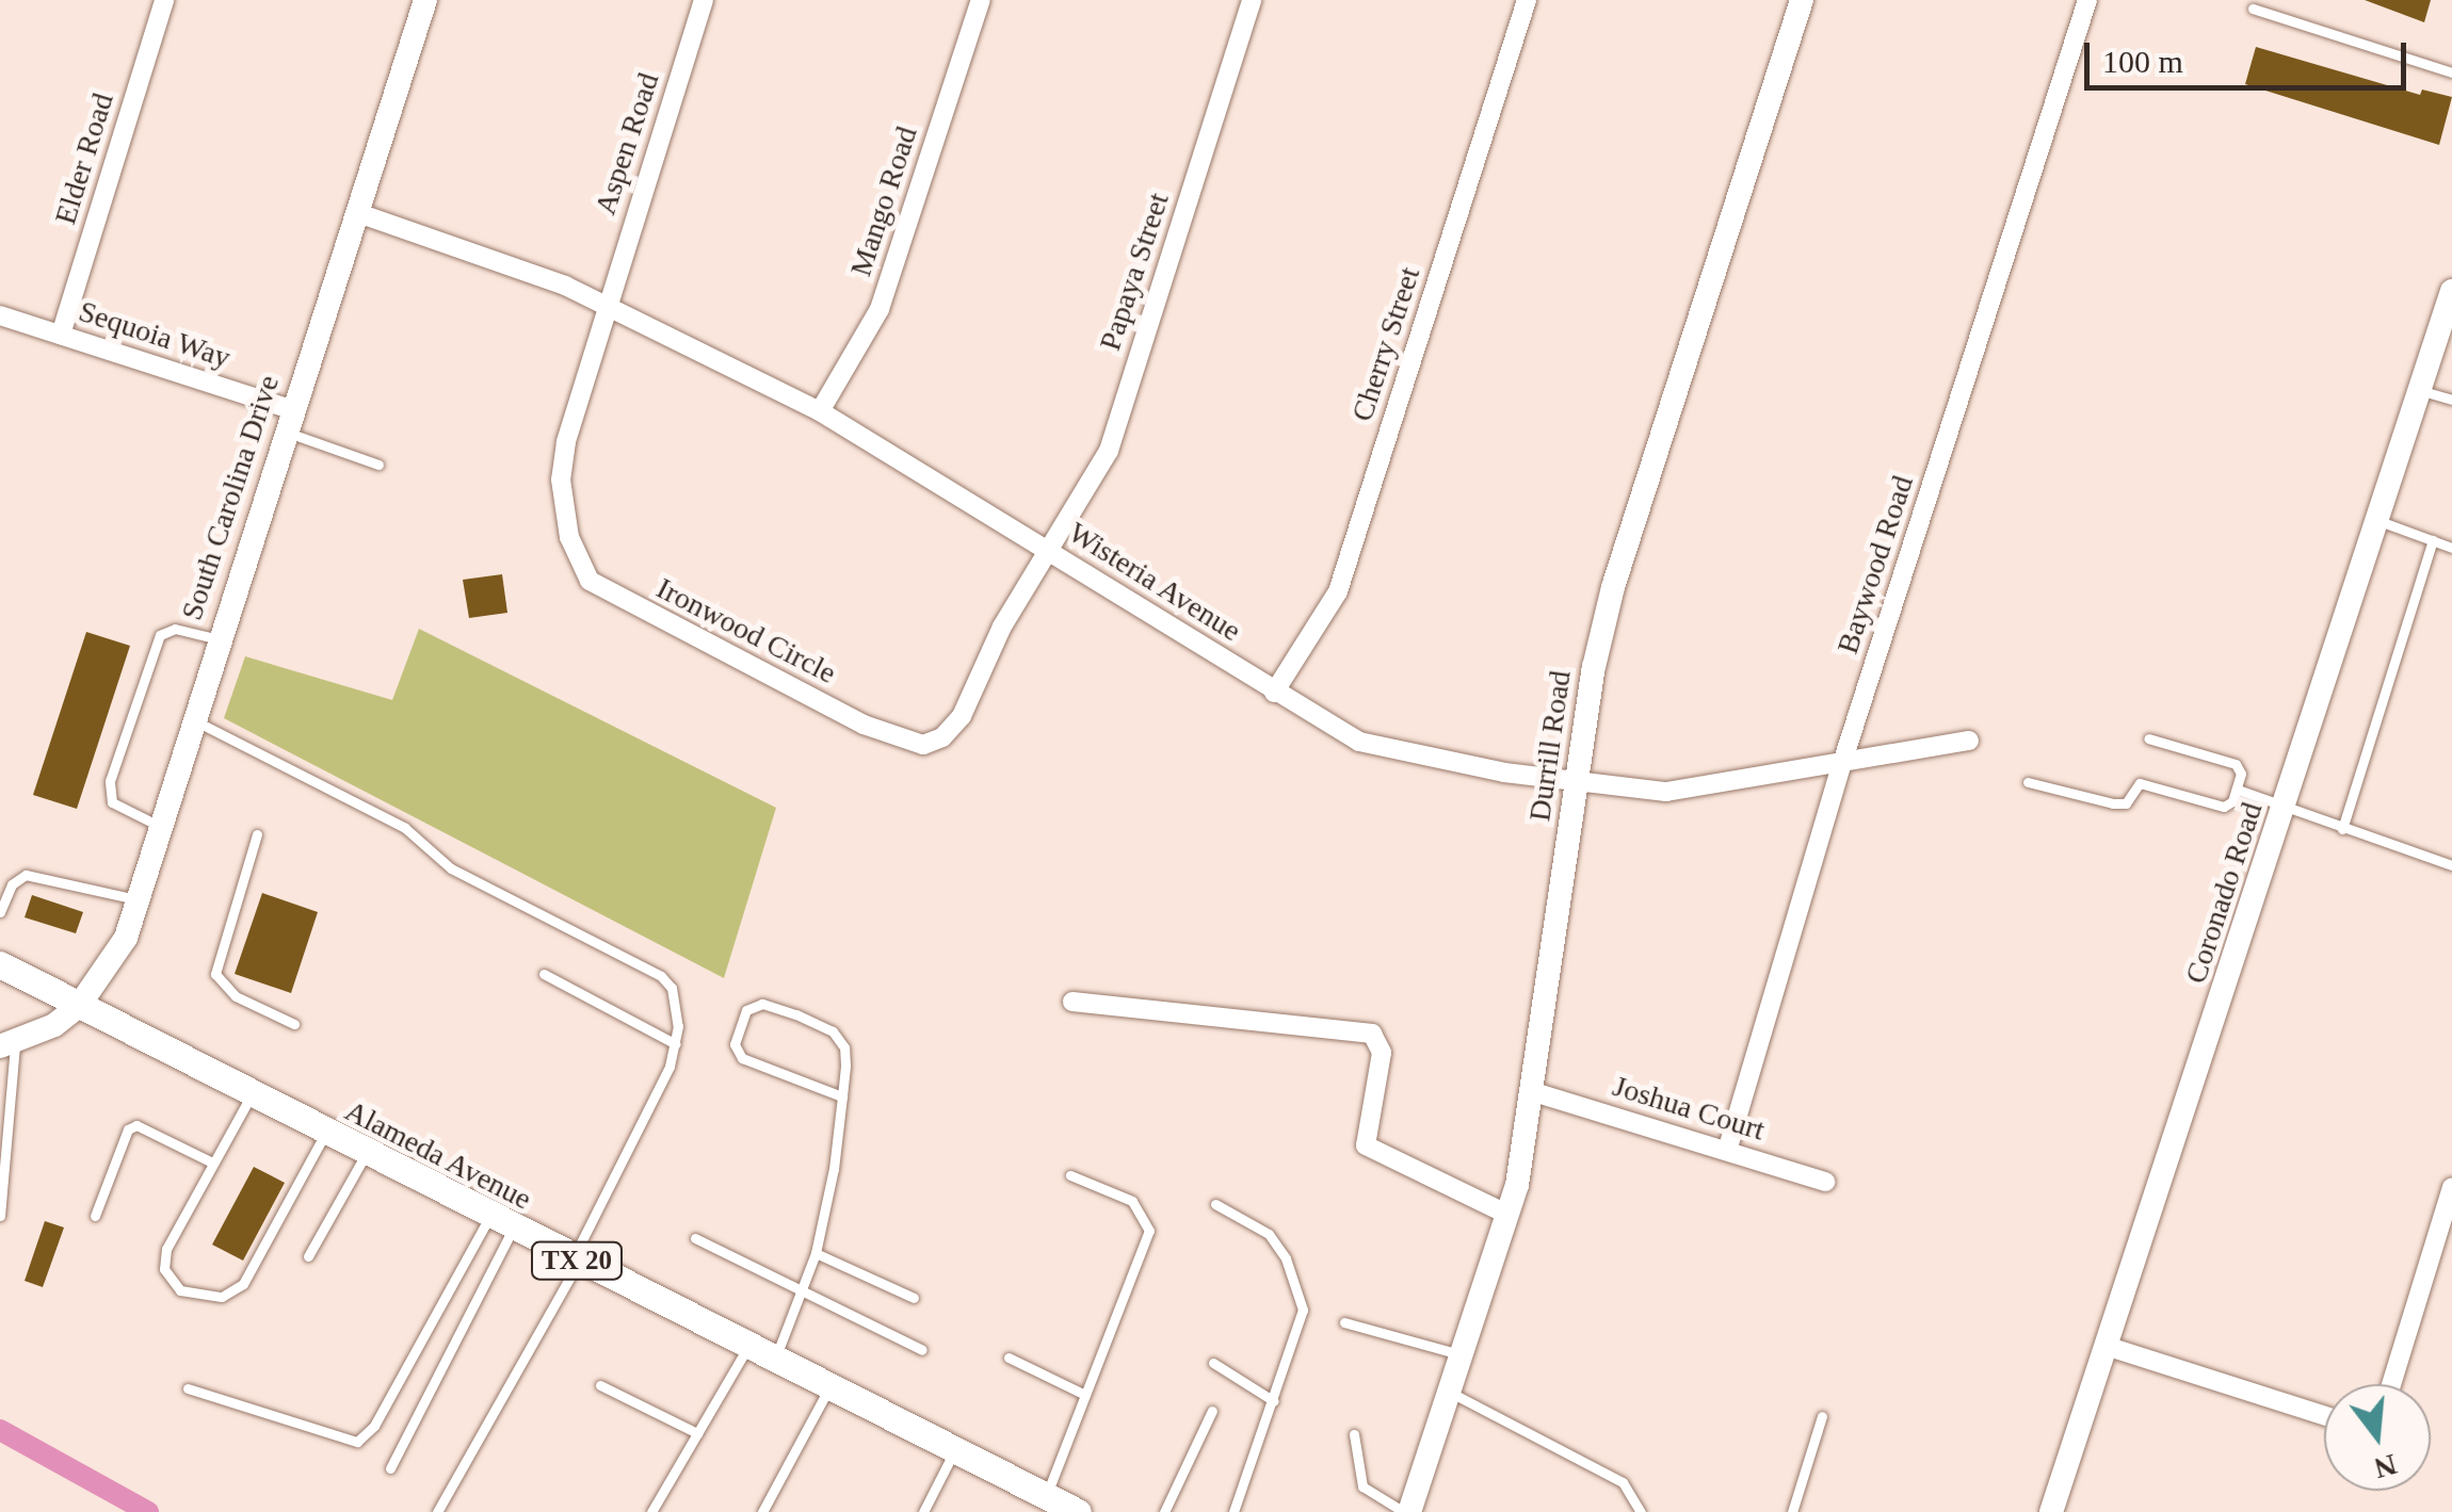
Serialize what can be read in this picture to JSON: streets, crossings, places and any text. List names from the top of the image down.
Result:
{
  "streets": {
    "main road": ["Alameda Avenue", "TX 20"],
    "street": [
      "Aspen Road",
      "Elder Road",
      "Mango Road",
      "Papaya Street",
      "Sequoia Way",
      "Cherry Street",
      "South Carolina Drive",
      "Baywood Road",
      "Wisteria Avenue",
      "Ironwood Circle",
      "Durrill Road",
      "Coronado Road",
      "Joshua Court"
    ]
  },
  "crossings": [
    ["Aspen Road", "Wisteria Avenue"],
    ["Aspen Road", "Ironwood Circle"],
    ["Elder Road", "Sequoia Way"],
    ["Mango Road", "Wisteria Avenue"],
    ["Papaya Street", "Wisteria Avenue"],
    ["Papaya Street", "Ironwood Circle"],
    ["Sequoia Way", "South Carolina Drive"],
    ["Cherry Street", "Wisteria Avenue"],
    ["South Carolina Drive", "Wisteria Avenue"],
    ["South Carolina Drive", "Alameda Avenue"],
    ["Baywood Road", "Wisteria Avenue"],
    ["Baywood Road", "Joshua Court"],
    ["Wisteria Avenue", "Ironwood Circle"],
    ["Wisteria Avenue", "Durrill Road"],
    ["Durrill Road", "Joshua Court"]
  ],
  "scale_bar": "100 m",
  "north": "bottom"
}
